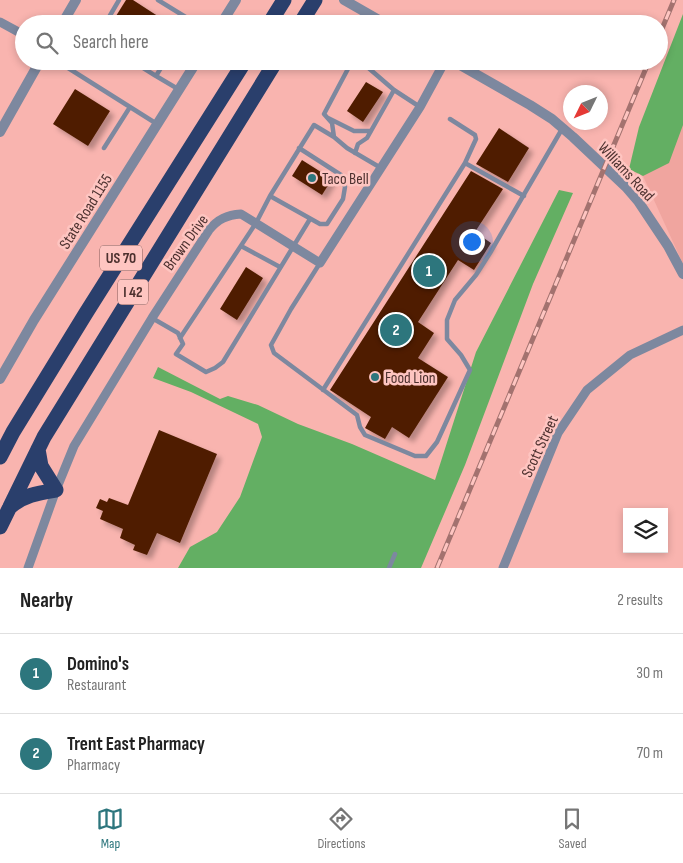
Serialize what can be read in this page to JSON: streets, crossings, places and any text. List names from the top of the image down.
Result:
{
  "streets": {
    "highway": ["US 70", "I 42"],
    "street": [
      "Williams Road",
      "State Road 1155",
      "Brown Drive",
      "Scott Street"
    ]
  },
  "places": ["Taco Bell", "Food Lion"],
  "north": "bottom left",
  "page": {
    "search": "Search here",
    "pins": ["1", "2"],
    "heading": ["Nearby", "2 results"],
    "list": [
      {
        "mark": "1",
        "name": "Domino's",
        "note": "Restaurant",
        "value": "30 m"
      },
      {
        "mark": "2",
        "name": "Trent East Pharmacy",
        "note": "Pharmacy",
        "value": "70 m"
      }
    ],
    "nav": ["Map", "Directions", "Saved"]
  }
}
